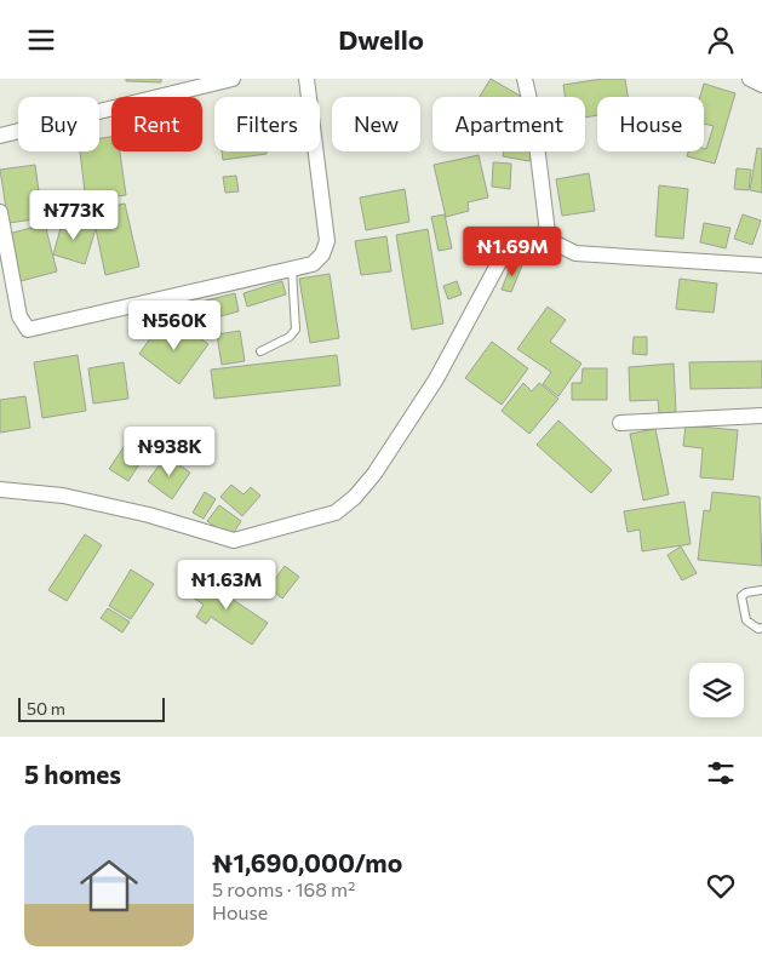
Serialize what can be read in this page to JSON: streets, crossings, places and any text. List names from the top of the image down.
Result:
{
  "scale_bar": "50 m",
  "page": {
    "header": "Dwello",
    "chip": [
      "Buy",
      "Rent",
      "Filters",
      "New",
      "Apartment",
      "House"
    ],
    "price": [
      "₦773K",
      "₦1.69M",
      "₦560K",
      "₦938K",
      "₦1.63M"
    ],
    "scale": "50 m",
    "heading": "5 homes",
    "list": [
      {
        "name": "₦1,690,000/mo",
        "note": "5 rooms · 168 m² · House"
      }
    ]
  }
}
